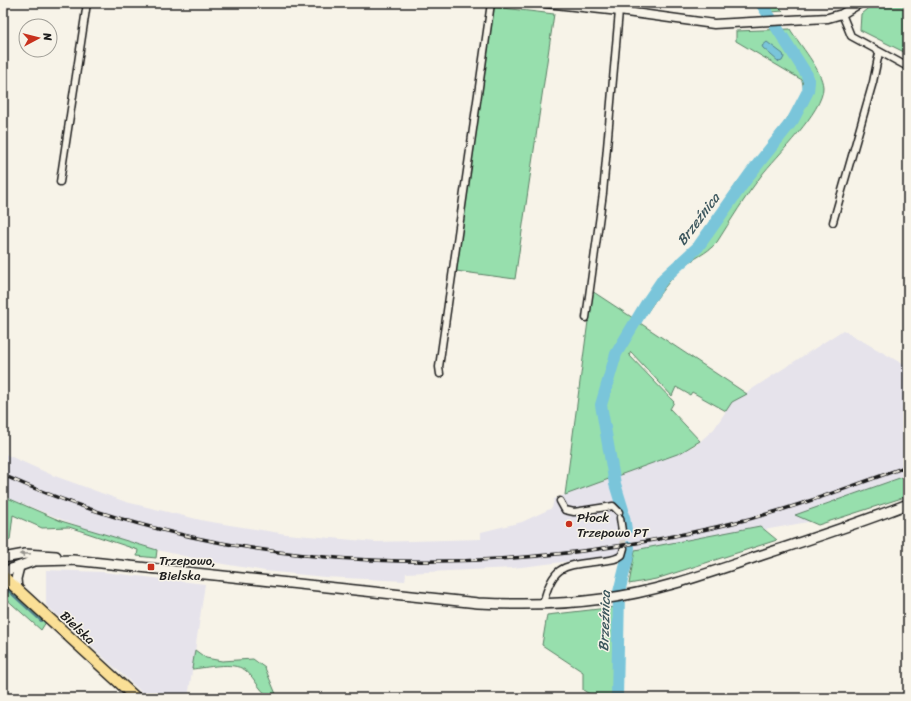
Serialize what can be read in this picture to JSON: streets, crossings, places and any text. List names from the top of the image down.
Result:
{
  "streets": {
    "main road": ["Bielska"]
  },
  "water": ["Brzeźnica"],
  "places": {
    "other": ["Płock Trzepowo PT"],
    "transit": ["Trzepowo, Bielska"]
  },
  "north": "right"
}
